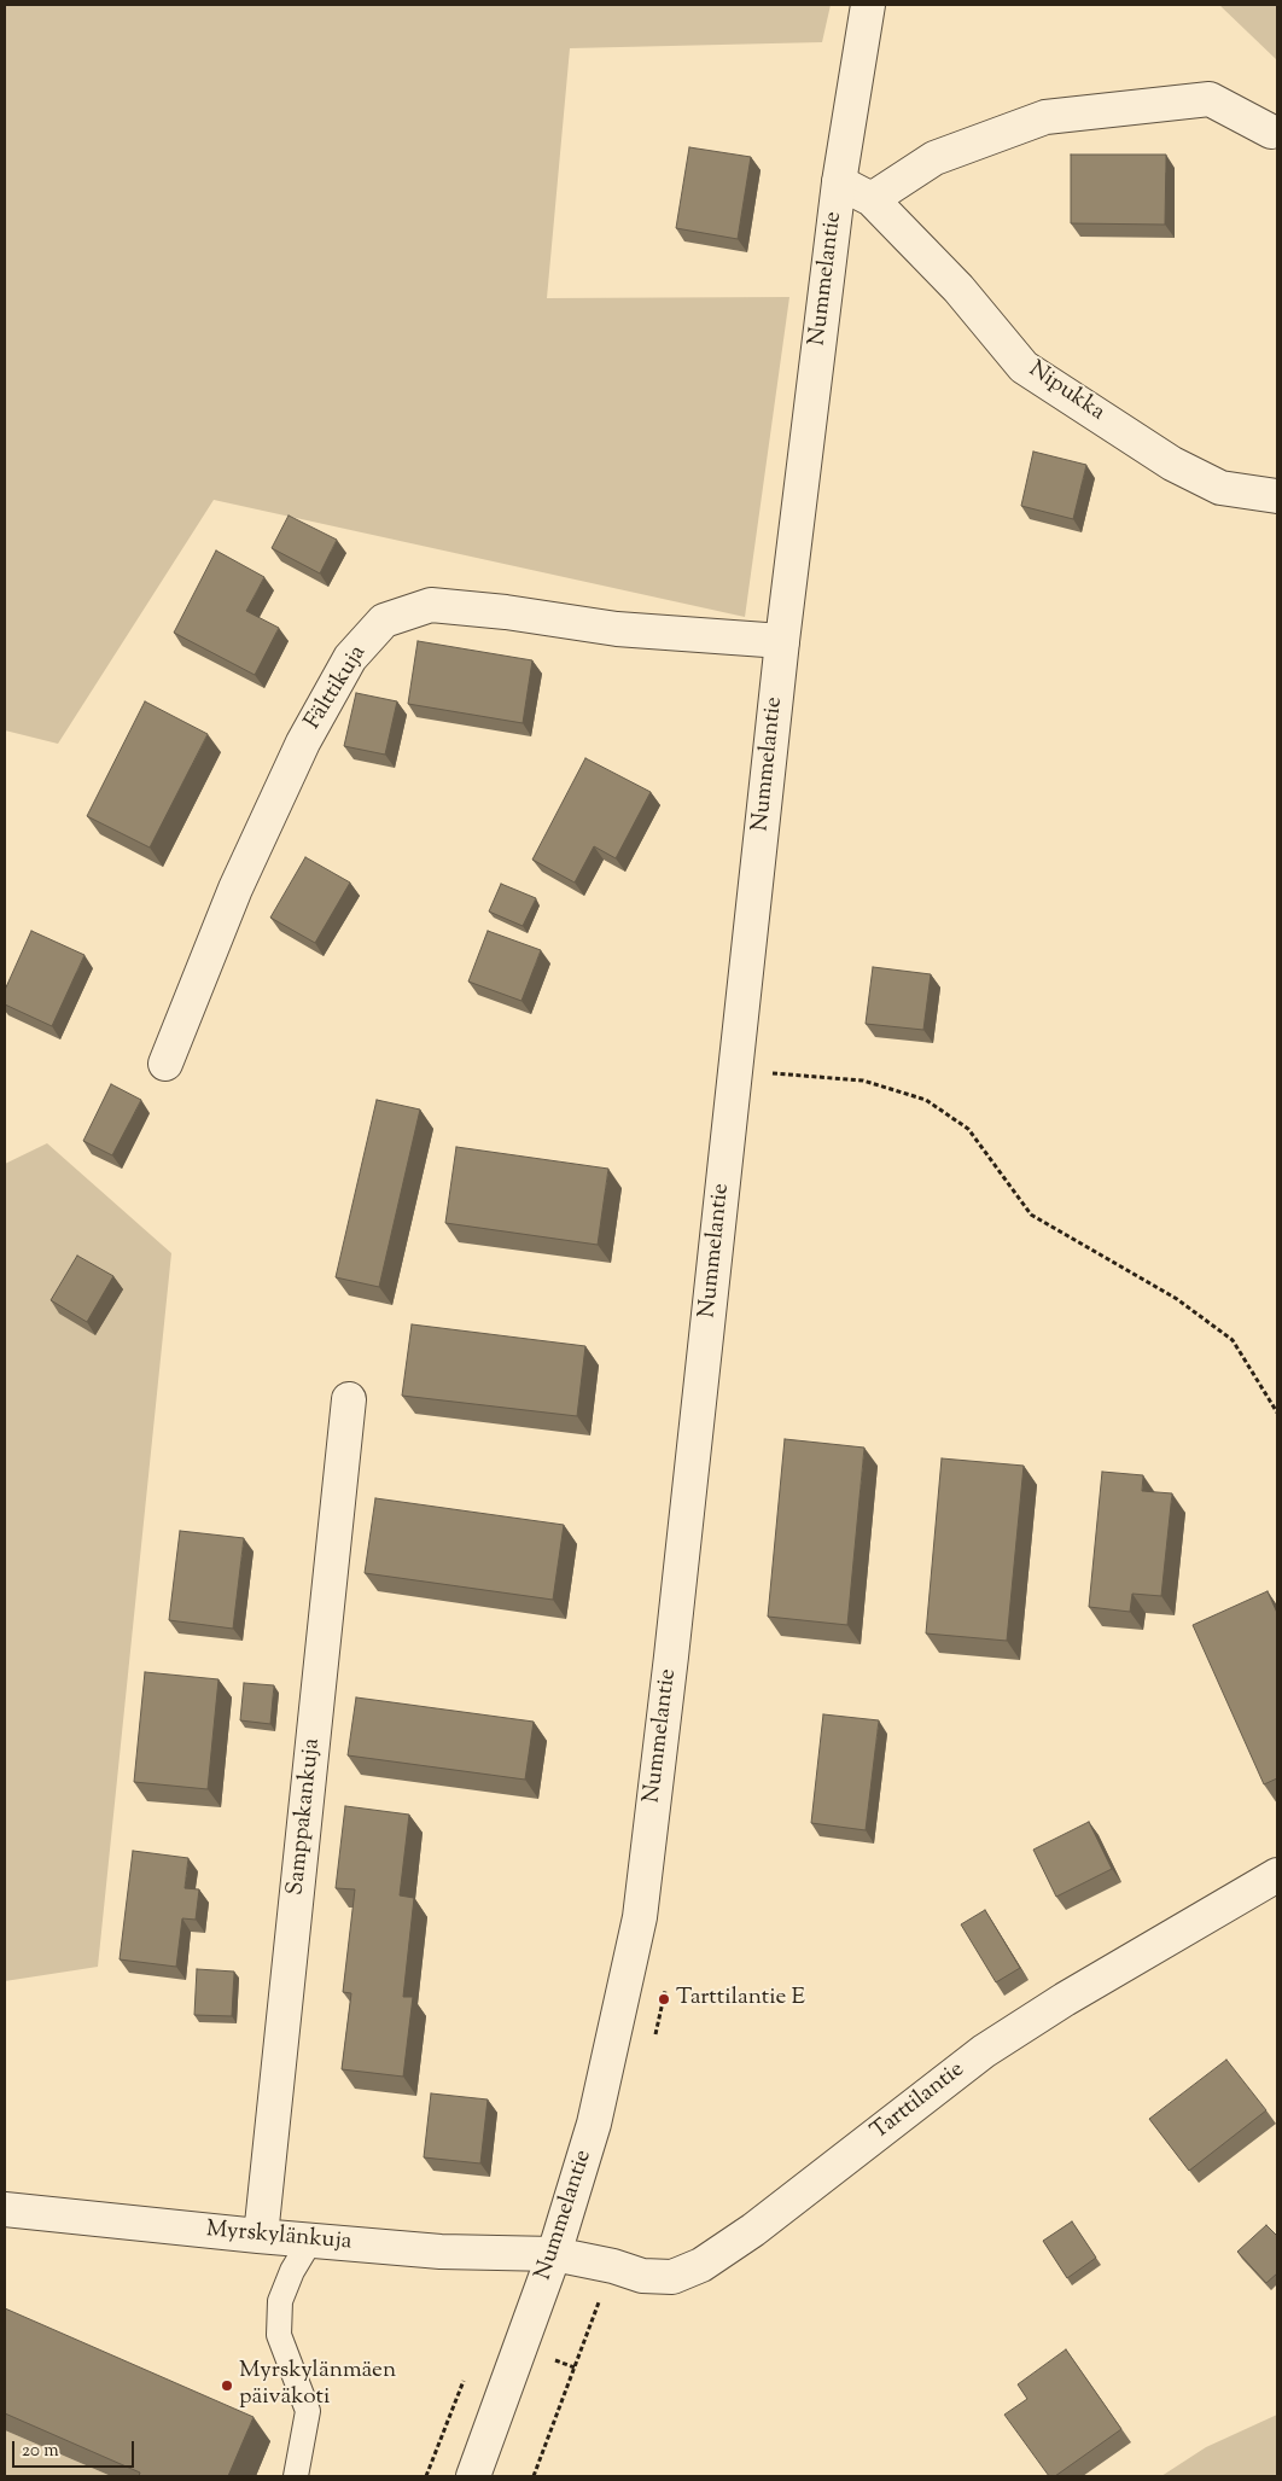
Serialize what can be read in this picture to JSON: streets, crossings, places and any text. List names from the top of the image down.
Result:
{
  "streets": {
    "street": [
      "Nummelantie",
      "Nipukka",
      "Fälttikuja",
      "Samppakankuja",
      "Tarttilantie",
      "Myrskylänkuja"
    ]
  },
  "crossings": [
    ["Nummelantie", "Nipukka"],
    ["Nummelantie", "Fälttikuja"],
    ["Nummelantie", "Tarttilantie"],
    ["Nummelantie", "Myrskylänkuja"],
    ["Samppakankuja", "Myrskylänkuja"],
    ["Tarttilantie", "Myrskylänkuja"]
  ],
  "places": ["Tarttilantie E", "Myrskylänmäen päiväkoti"],
  "scale_bar": "20 m"
}
